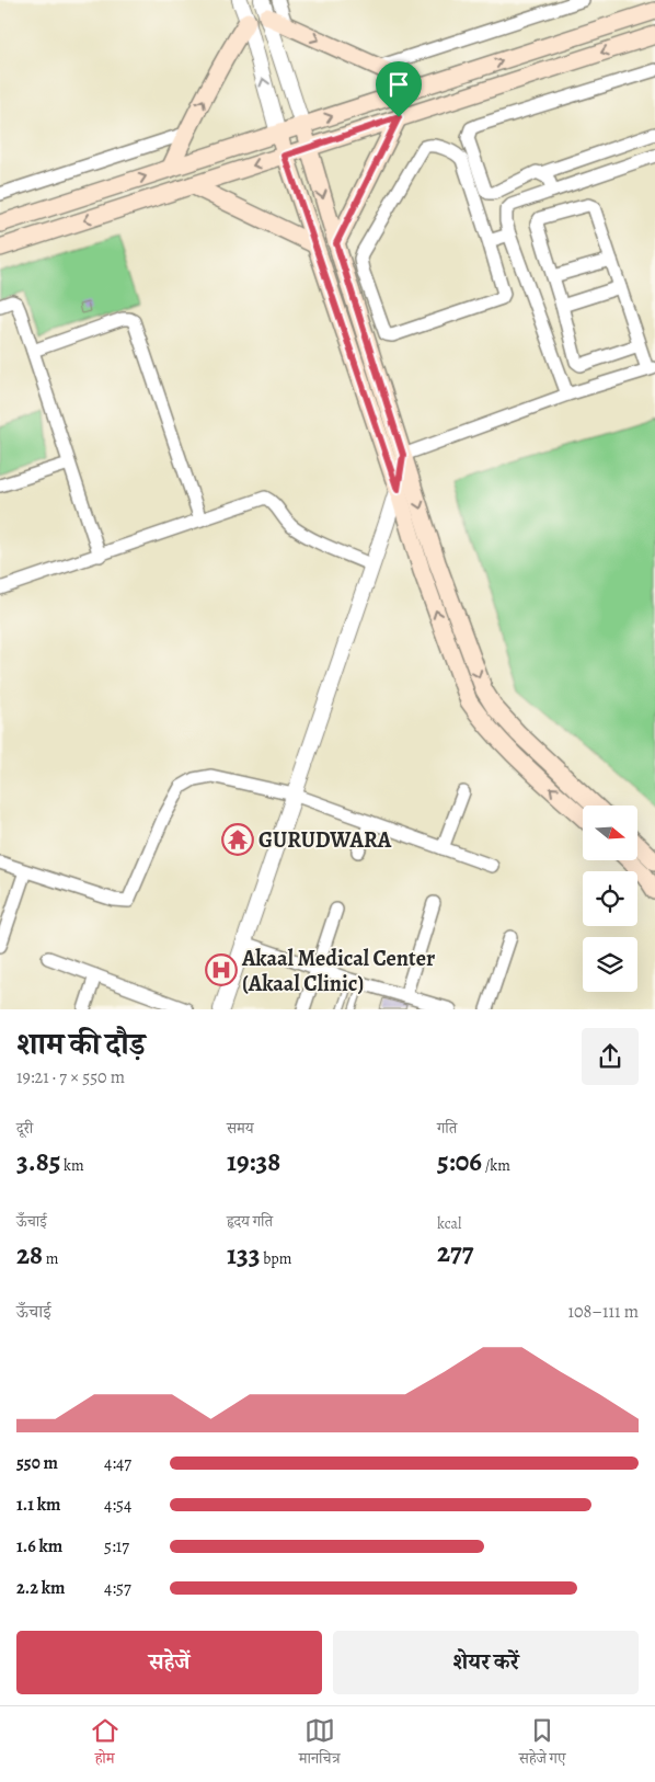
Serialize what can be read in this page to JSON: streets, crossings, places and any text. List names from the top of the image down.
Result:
{
  "places": {
    "temple": ["GURUDWARA"],
    "hospital": ["Akaal Medical Center (Akaal Clinic)"]
  },
  "north": "right",
  "page": {
    "heading": ["शाम की दौड़", "19:21 · 7 × 550 m"],
    "stats": [
      ["दूरी", "3.85 km"],
      ["समय", "19:38"],
      ["गति", "5:06 /km"],
      ["ऊँचाई", "28 m"],
      ["हृदय गति", "133 bpm"],
      ["kcal", "277"]
    ],
    "chart": ["ऊँचाई", "108–111 m"],
    "list": [
      {
        "name": "550 m",
        "note": "4:47"
      },
      {
        "name": "1.1 km",
        "note": "4:54"
      },
      {
        "name": "1.6 km",
        "note": "5:17"
      },
      {
        "name": "2.2 km",
        "note": "4:57"
      }
    ],
    "buttons": ["सहेजें", "शेयर करें"],
    "tabs": ["होम", "मानचित्र", "सहेजे गए"]
  }
}
